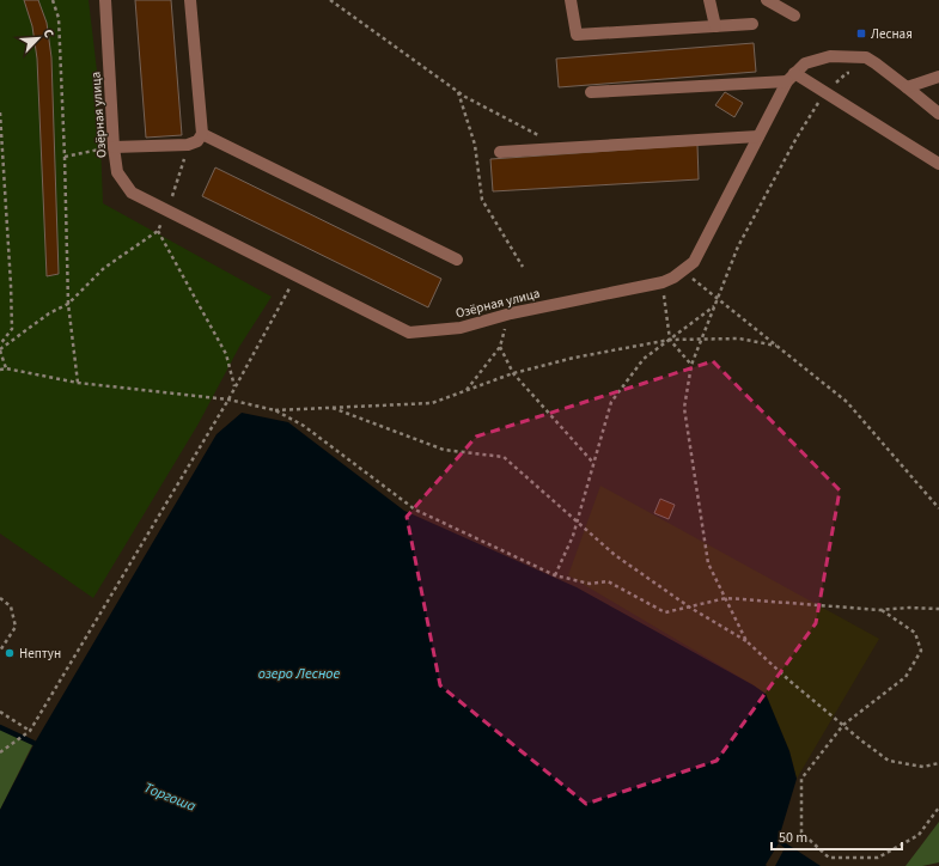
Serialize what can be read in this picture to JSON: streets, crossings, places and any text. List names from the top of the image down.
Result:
{
  "streets": {
    "street": ["Озёрная улица"]
  },
  "water": ["озеро Лесное", "Торгоша"],
  "places": {
    "transit": ["Лесная"],
    "other": ["Нептун"]
  },
  "scale_bar": "50 m",
  "north": "top right"
}
